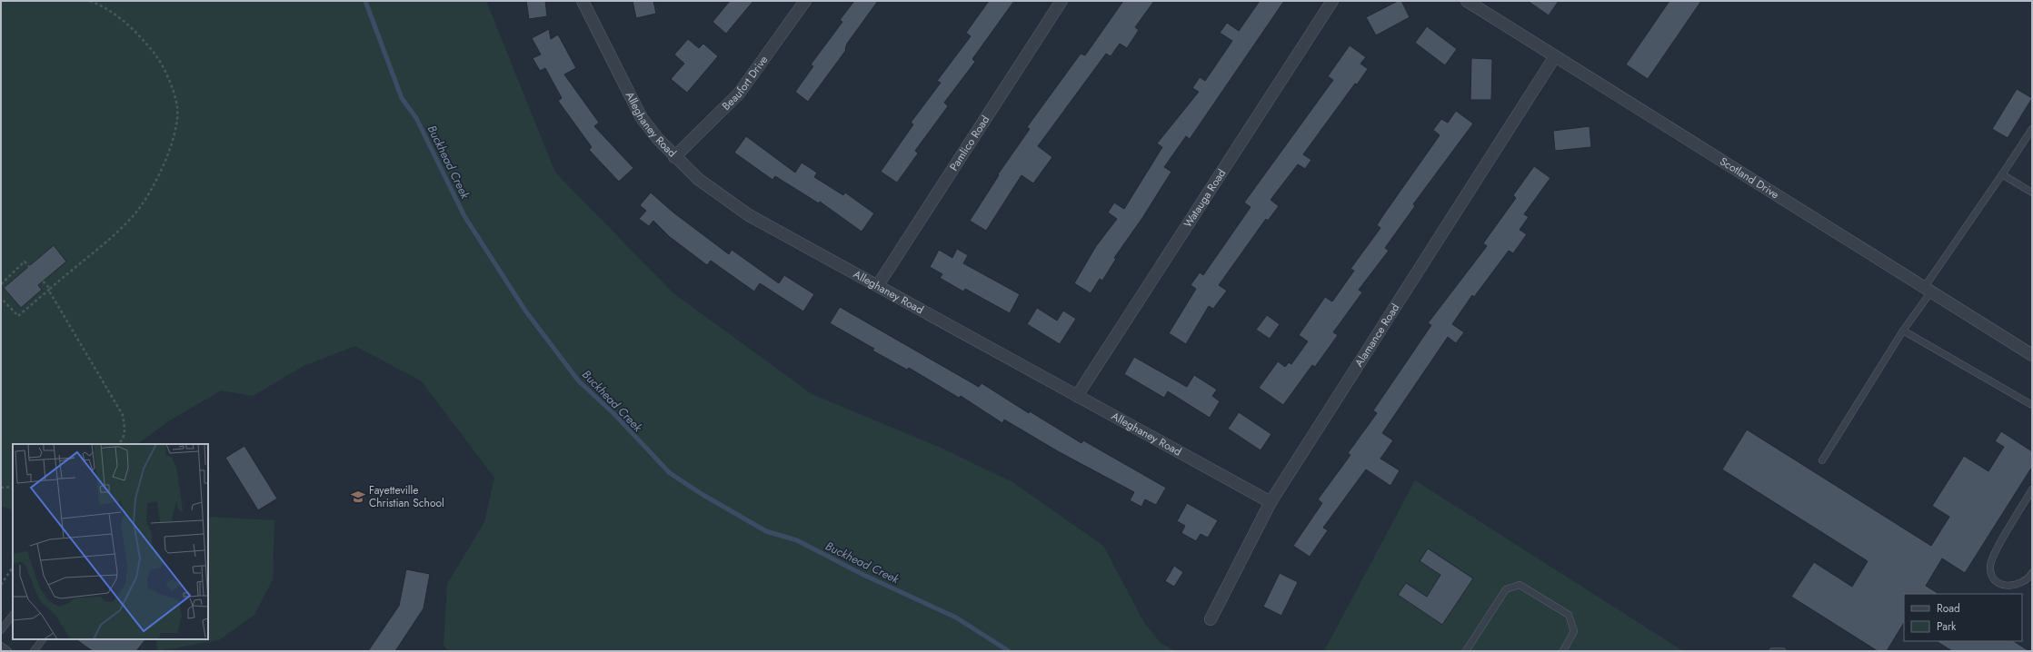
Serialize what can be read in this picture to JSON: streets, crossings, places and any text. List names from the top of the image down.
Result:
{
  "streets": {
    "street": [
      "Beaufort Drive",
      "Alleghaney Road",
      "Pamlico Road",
      "Scotland Drive",
      "Watauga Road",
      "Alamance Road"
    ]
  },
  "crossings": [
    ["Beaufort Drive", "Alleghaney Road"],
    ["Alleghaney Road", "Pamlico Road"],
    ["Alleghaney Road", "Watauga Road"],
    ["Alleghaney Road", "Alamance Road"],
    ["Scotland Drive", "Alamance Road"]
  ],
  "water": ["Buckhead Creek"],
  "places": {
    "school or university": ["Fayetteville Christian School"]
  },
  "legend": ["Road", "Park"]
}
